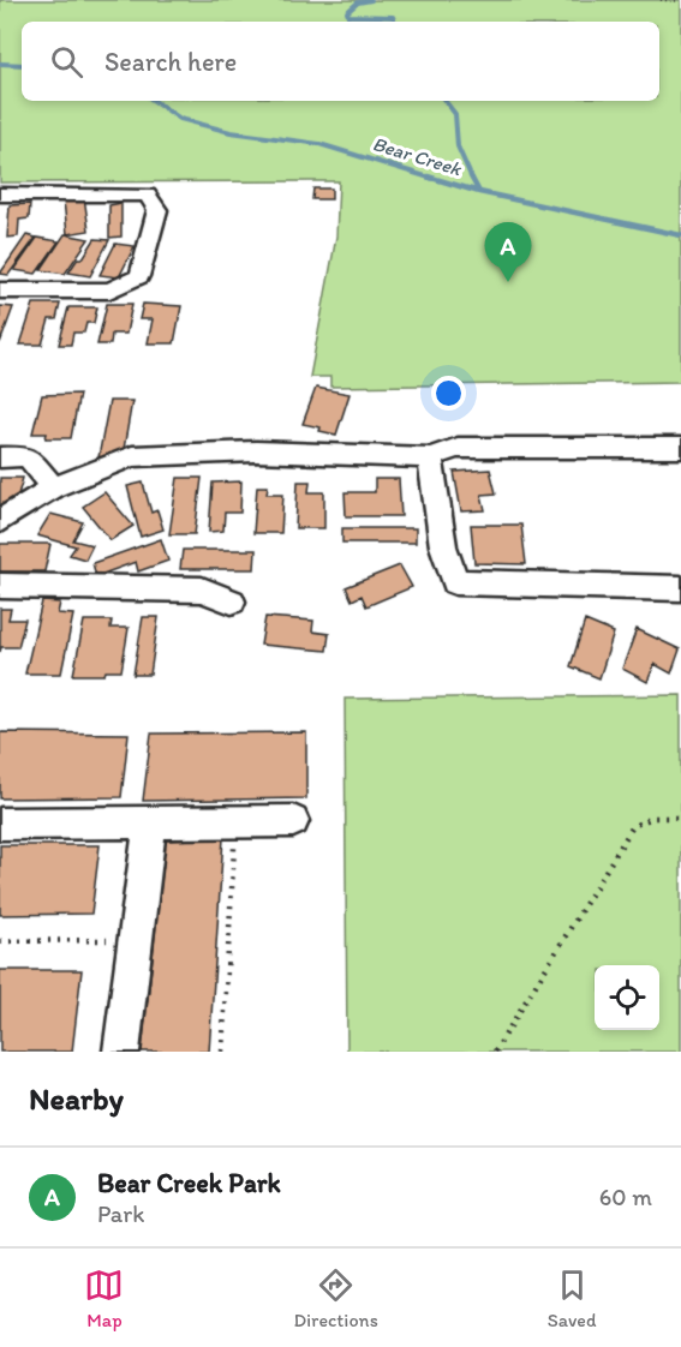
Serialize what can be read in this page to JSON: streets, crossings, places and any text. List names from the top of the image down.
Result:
{
  "water": ["Bear Creek"],
  "page": {
    "search": "Search here",
    "pins": "A",
    "heading": "Nearby",
    "list": [
      {
        "mark": "A",
        "name": "Bear Creek Park",
        "note": "Park",
        "value": "60 m"
      }
    ],
    "nav": ["Map", "Directions", "Saved"]
  }
}
